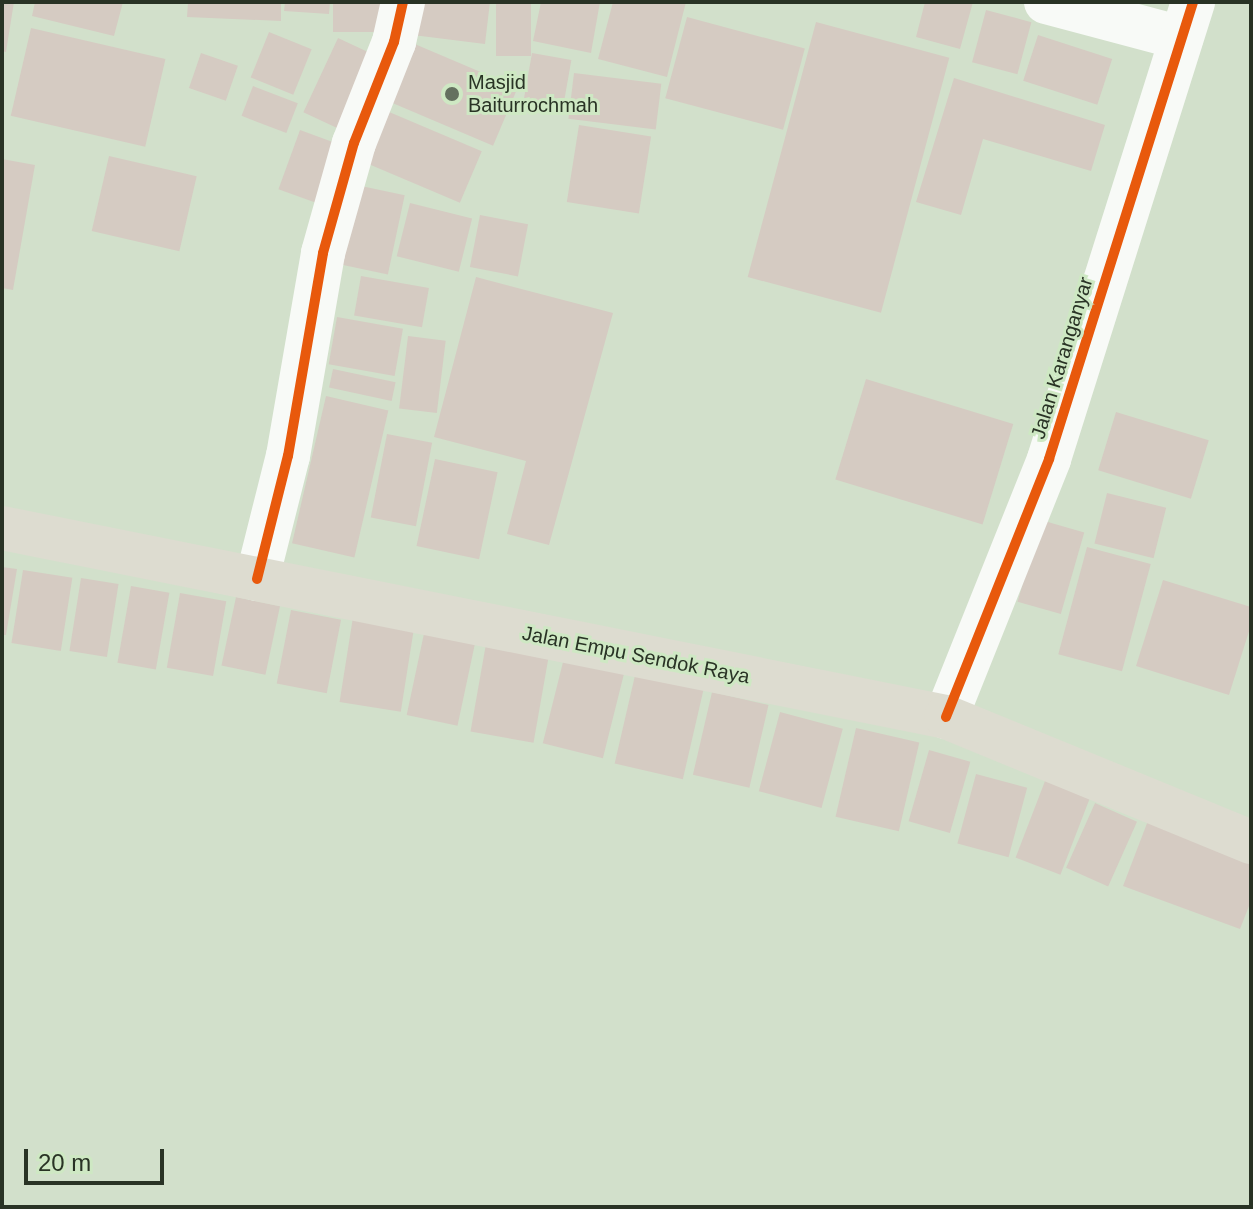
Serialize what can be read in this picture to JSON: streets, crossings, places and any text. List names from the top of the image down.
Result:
{
  "streets": {
    "main road": ["Jalan Empu Sendok Raya"],
    "street": ["Jalan Karanganyar"]
  },
  "crossings": [
    ["Jalan Karanganyar", "Jalan Empu Sendok Raya"]
  ],
  "places": ["Masjid Baiturrochmah"],
  "scale_bar": "20 m"
}
